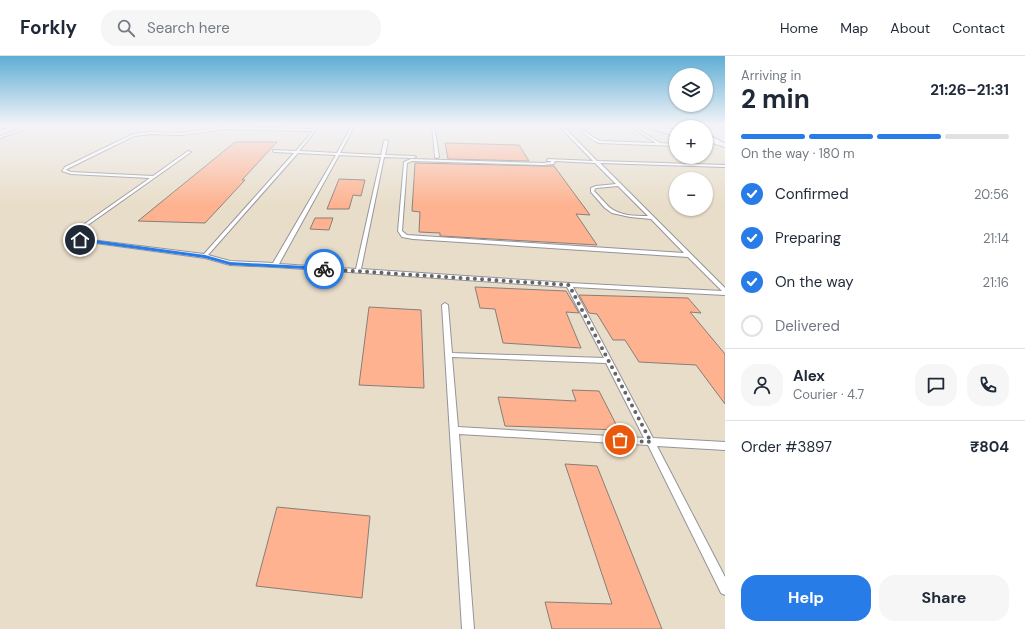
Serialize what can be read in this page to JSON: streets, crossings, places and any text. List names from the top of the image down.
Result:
{
  "page": {
    "header": "Forkly",
    "search": "Search here",
    "nav": [
      "Home",
      "Map",
      "About",
      "Contact"
    ],
    "heading": ["2 min", "Arriving in", "21:26–21:31"],
    "panel": [
      "Alex",
      "Courier · 4.7",
      "Order #3897",
      "₹804"
    ],
    "map_buttons": ["+", "−"],
    "bar": "On the way · 180 m",
    "list": [
      ["Confirmed", "20:56"],
      ["Preparing", "21:14"],
      ["On the way", "21:16"],
      "Delivered"
    ],
    "buttons": ["Help", "Share"]
  }
}
